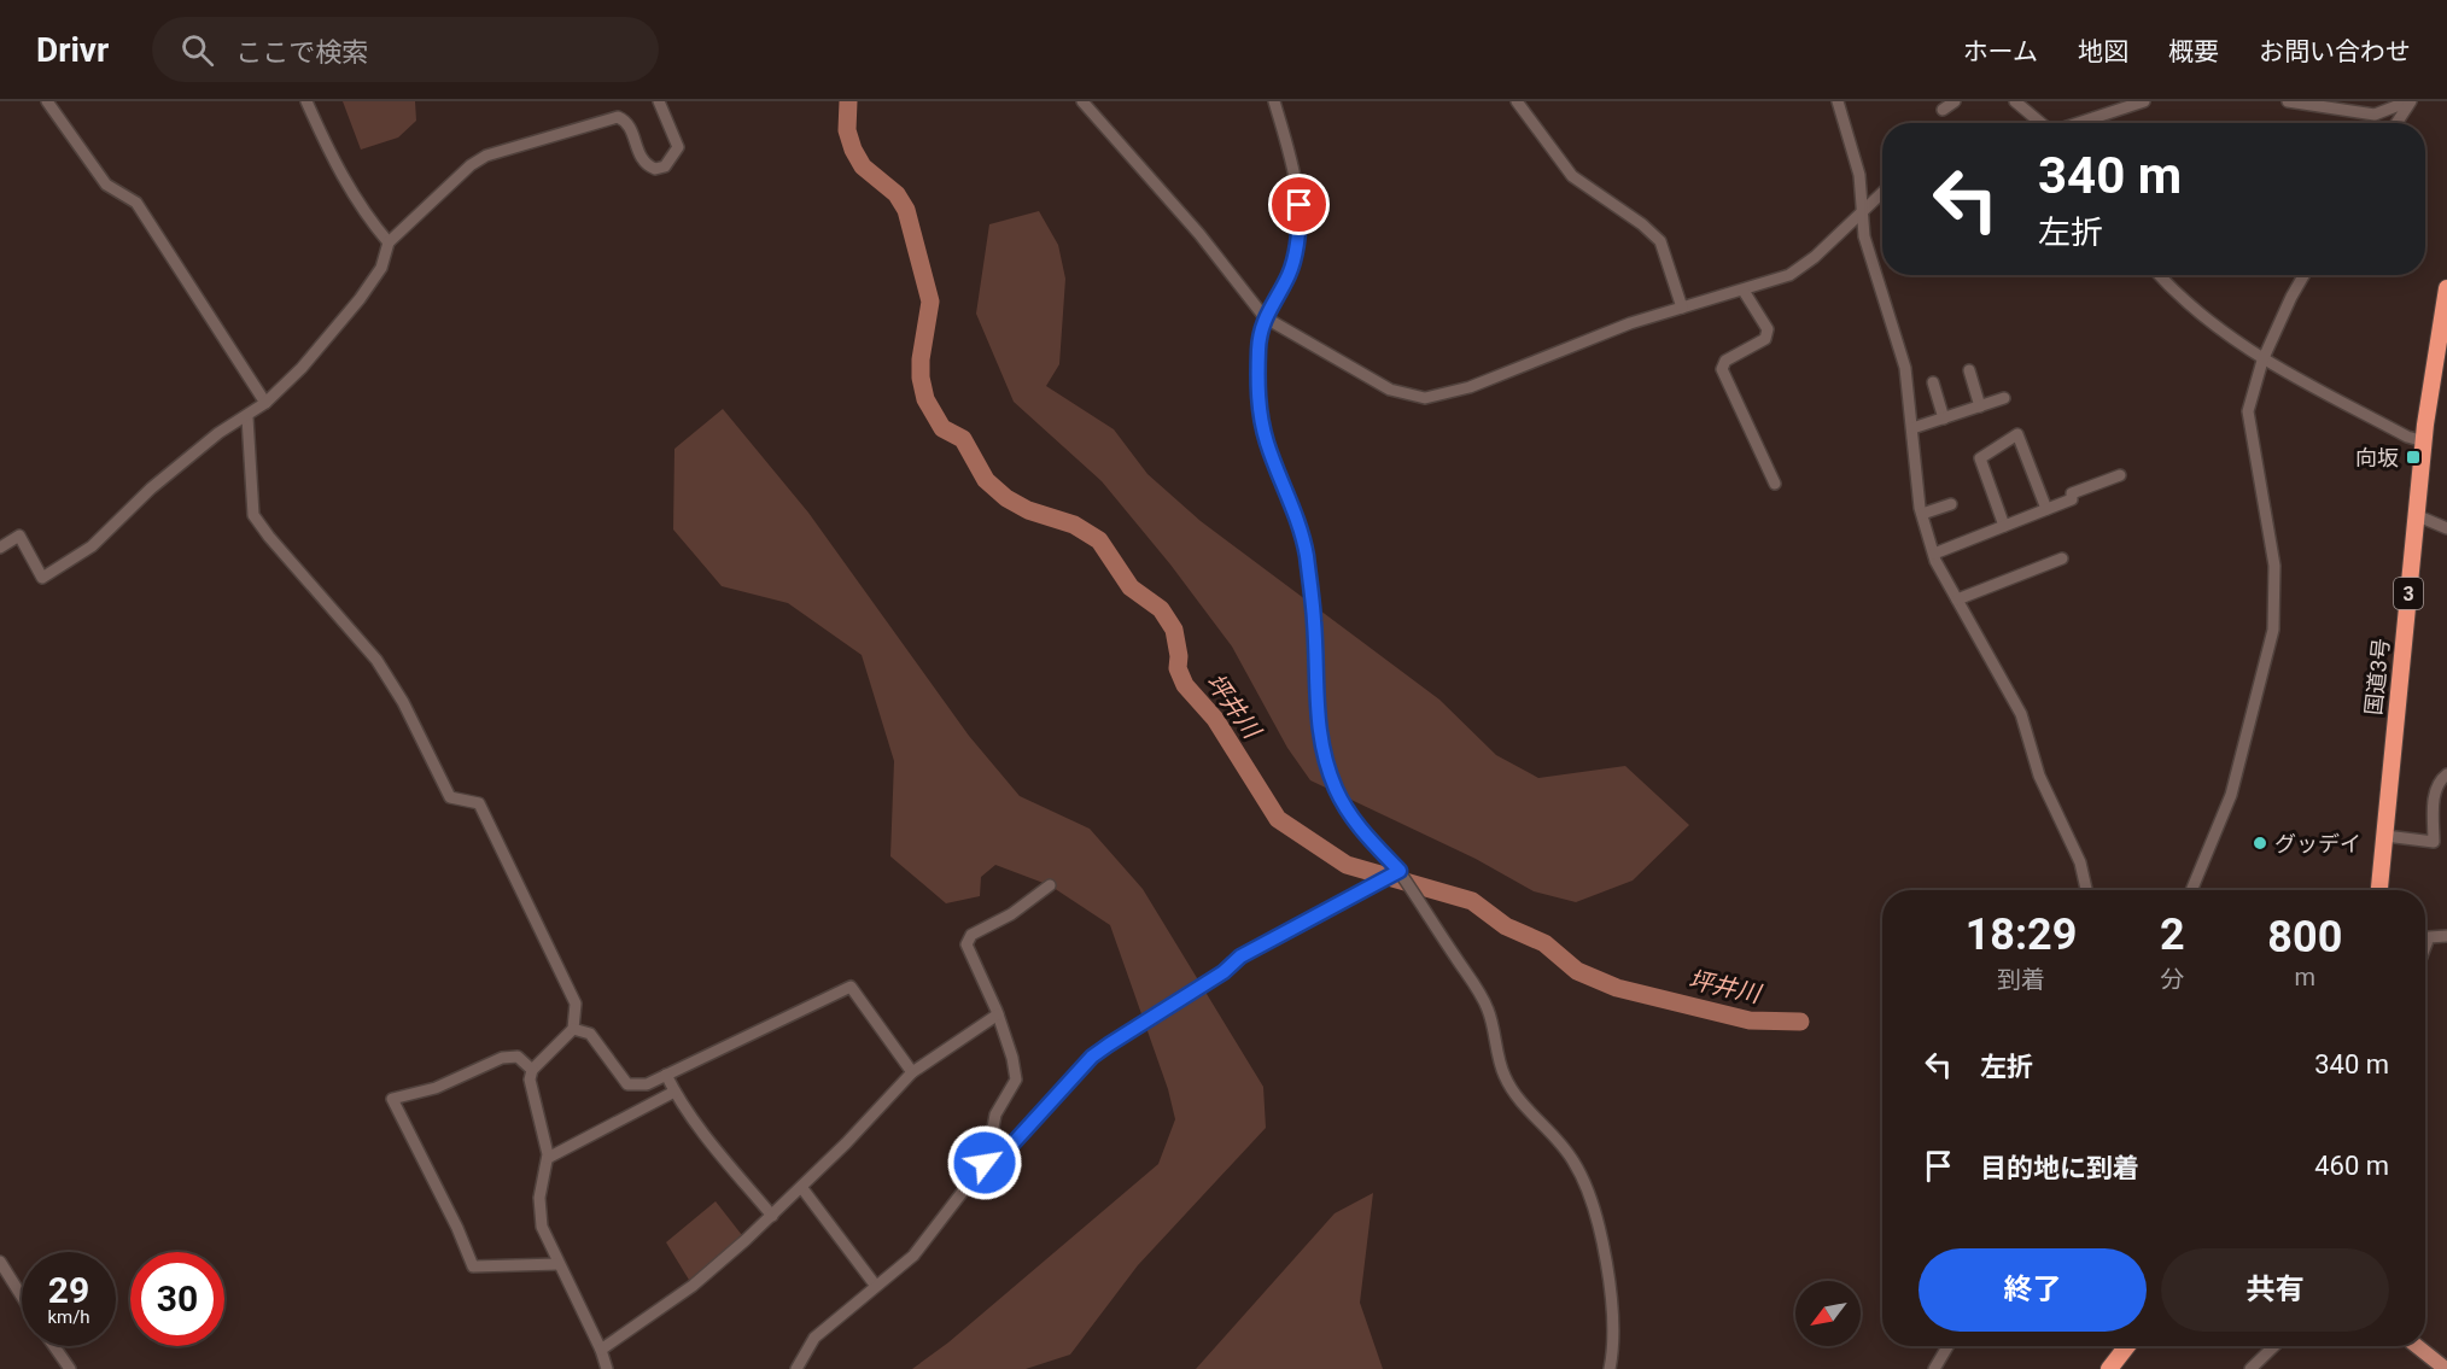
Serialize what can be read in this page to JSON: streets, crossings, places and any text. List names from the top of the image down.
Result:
{
  "streets": {
    "highway": ["3", "国道3号"]
  },
  "water": ["坪井川"],
  "places": {
    "transit": ["向坂"],
    "other": ["グッデイ"]
  },
  "north": "bottom left",
  "page": {
    "header": "Drivr",
    "search": "ここで検索",
    "nav": [
      "ホーム",
      "地図",
      "概要",
      "お問い合わせ"
    ],
    "turn": ["340 m", "左折"],
    "eta": [
      "18:29",
      "到着",
      "2",
      "分",
      "800",
      "m"
    ],
    "list": [
      {
        "name": "左折",
        "value": "340 m"
      },
      {
        "name": "目的地に到着",
        "value": "460 m"
      }
    ],
    "buttons": ["終了", "共有"],
    "speed": "29 km/h",
    "limit": "30"
  }
}
